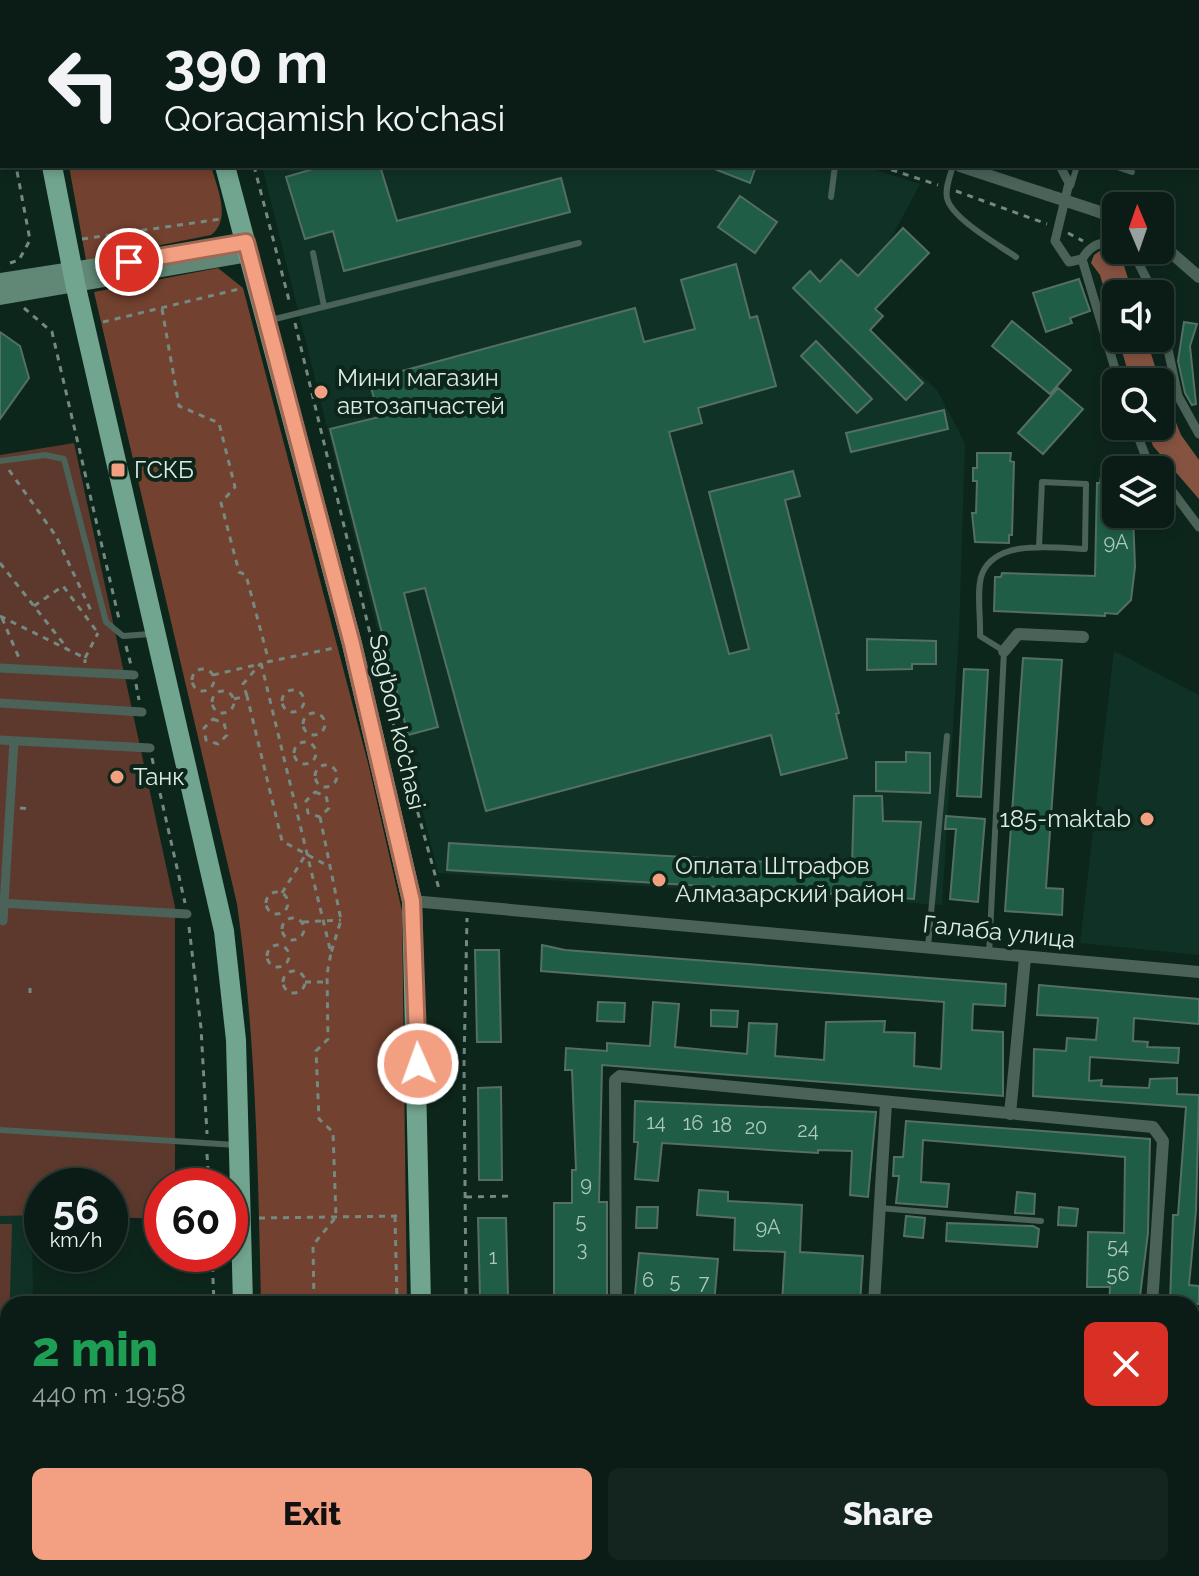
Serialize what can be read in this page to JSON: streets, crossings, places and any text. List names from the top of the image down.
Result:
{
  "streets": {
    "main road": ["Sag’bon ko’chasi"],
    "street": ["Галаба улица"]
  },
  "crossings": [
    ["Sag’bon ko’chasi", "Галаба улица"]
  ],
  "places": {
    "other": [
      "Мини магазин автозапчастей",
      "Танк",
      "185-maktab",
      "Оплата Штрафов Aлмазарский район"
    ],
    "transit": ["ГСКБ"]
  },
  "house_numbers": [
    "9A",
    "14",
    "16",
    "18",
    "20",
    "24",
    "9",
    "5",
    "9A",
    "54",
    "3",
    "1",
    "56",
    "6",
    "5",
    "7"
  ],
  "north": "top",
  "page": {
    "turn": ["390 m", "Qoraqamish ko'chasi"],
    "speed": "56 km/h",
    "limit": "60",
    "heading": ["2 min", "440 m · 19:58"],
    "buttons": ["Exit", "Share"]
  }
}
